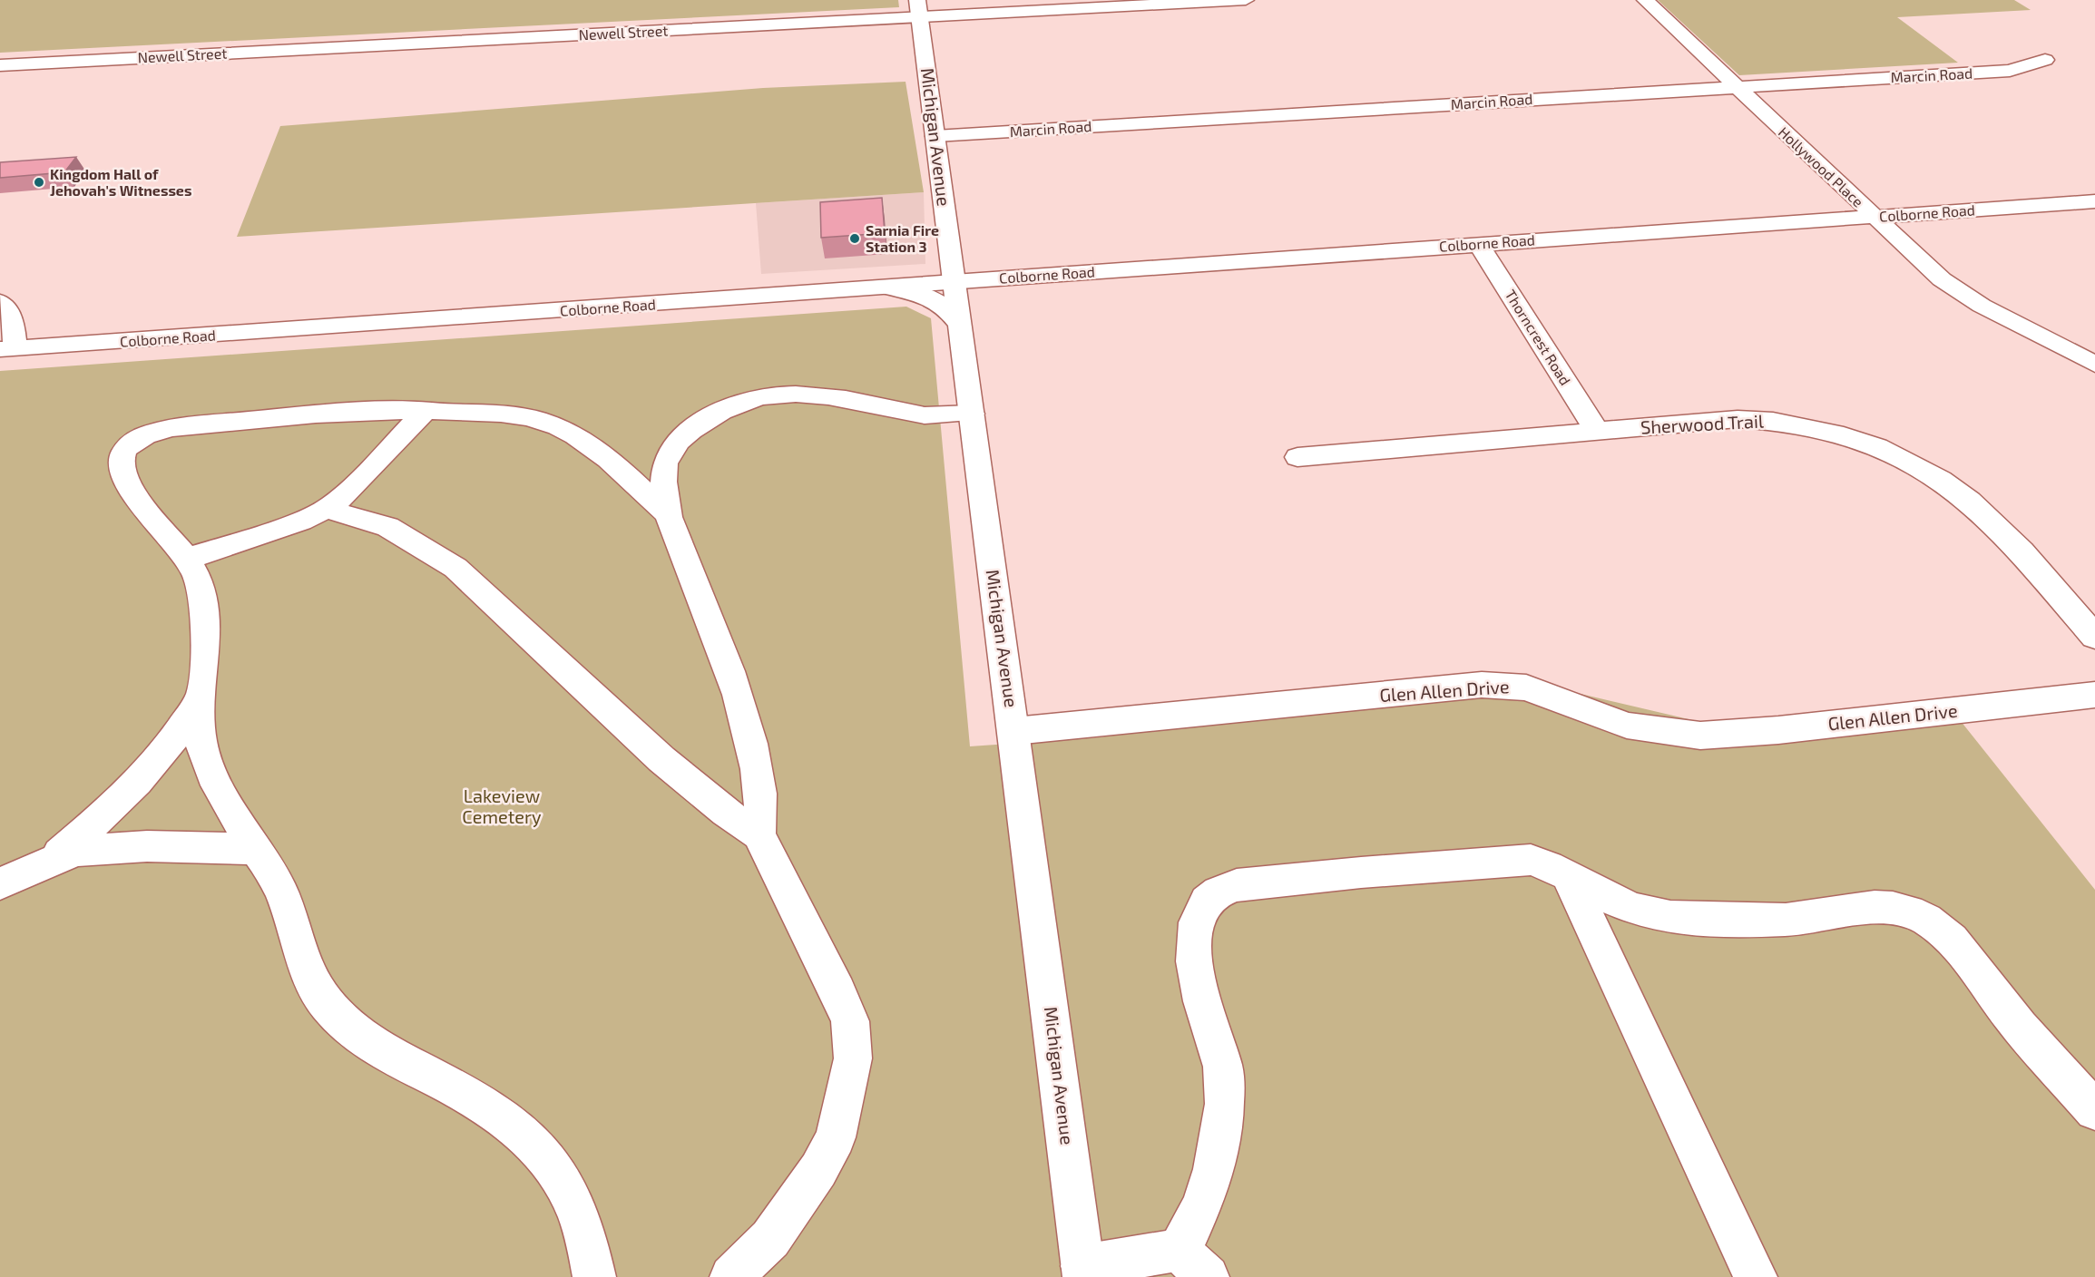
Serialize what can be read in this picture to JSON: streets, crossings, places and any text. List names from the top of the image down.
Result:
{
  "streets": {
    "street": [
      "Newell Street",
      "Marcin Road",
      "Michigan Avenue",
      "Hollywood Place",
      "Colborne Road",
      "Thorncrest Road",
      "Sherwood Trail",
      "Glen Allen Drive"
    ]
  },
  "crossings": [
    ["Newell Street", "Michigan Avenue"],
    ["Marcin Road", "Michigan Avenue"],
    ["Marcin Road", "Hollywood Place"],
    ["Michigan Avenue", "Colborne Road"],
    ["Michigan Avenue", "Glen Allen Drive"],
    ["Hollywood Place", "Colborne Road"],
    ["Colborne Road", "Thorncrest Road"],
    ["Thorncrest Road", "Sherwood Trail"]
  ],
  "parks": ["Lakeview Cemetery"],
  "places": ["Kingdom Hall of Jehovah's Witnesses", "Sarnia Fire Station 3"]
}
